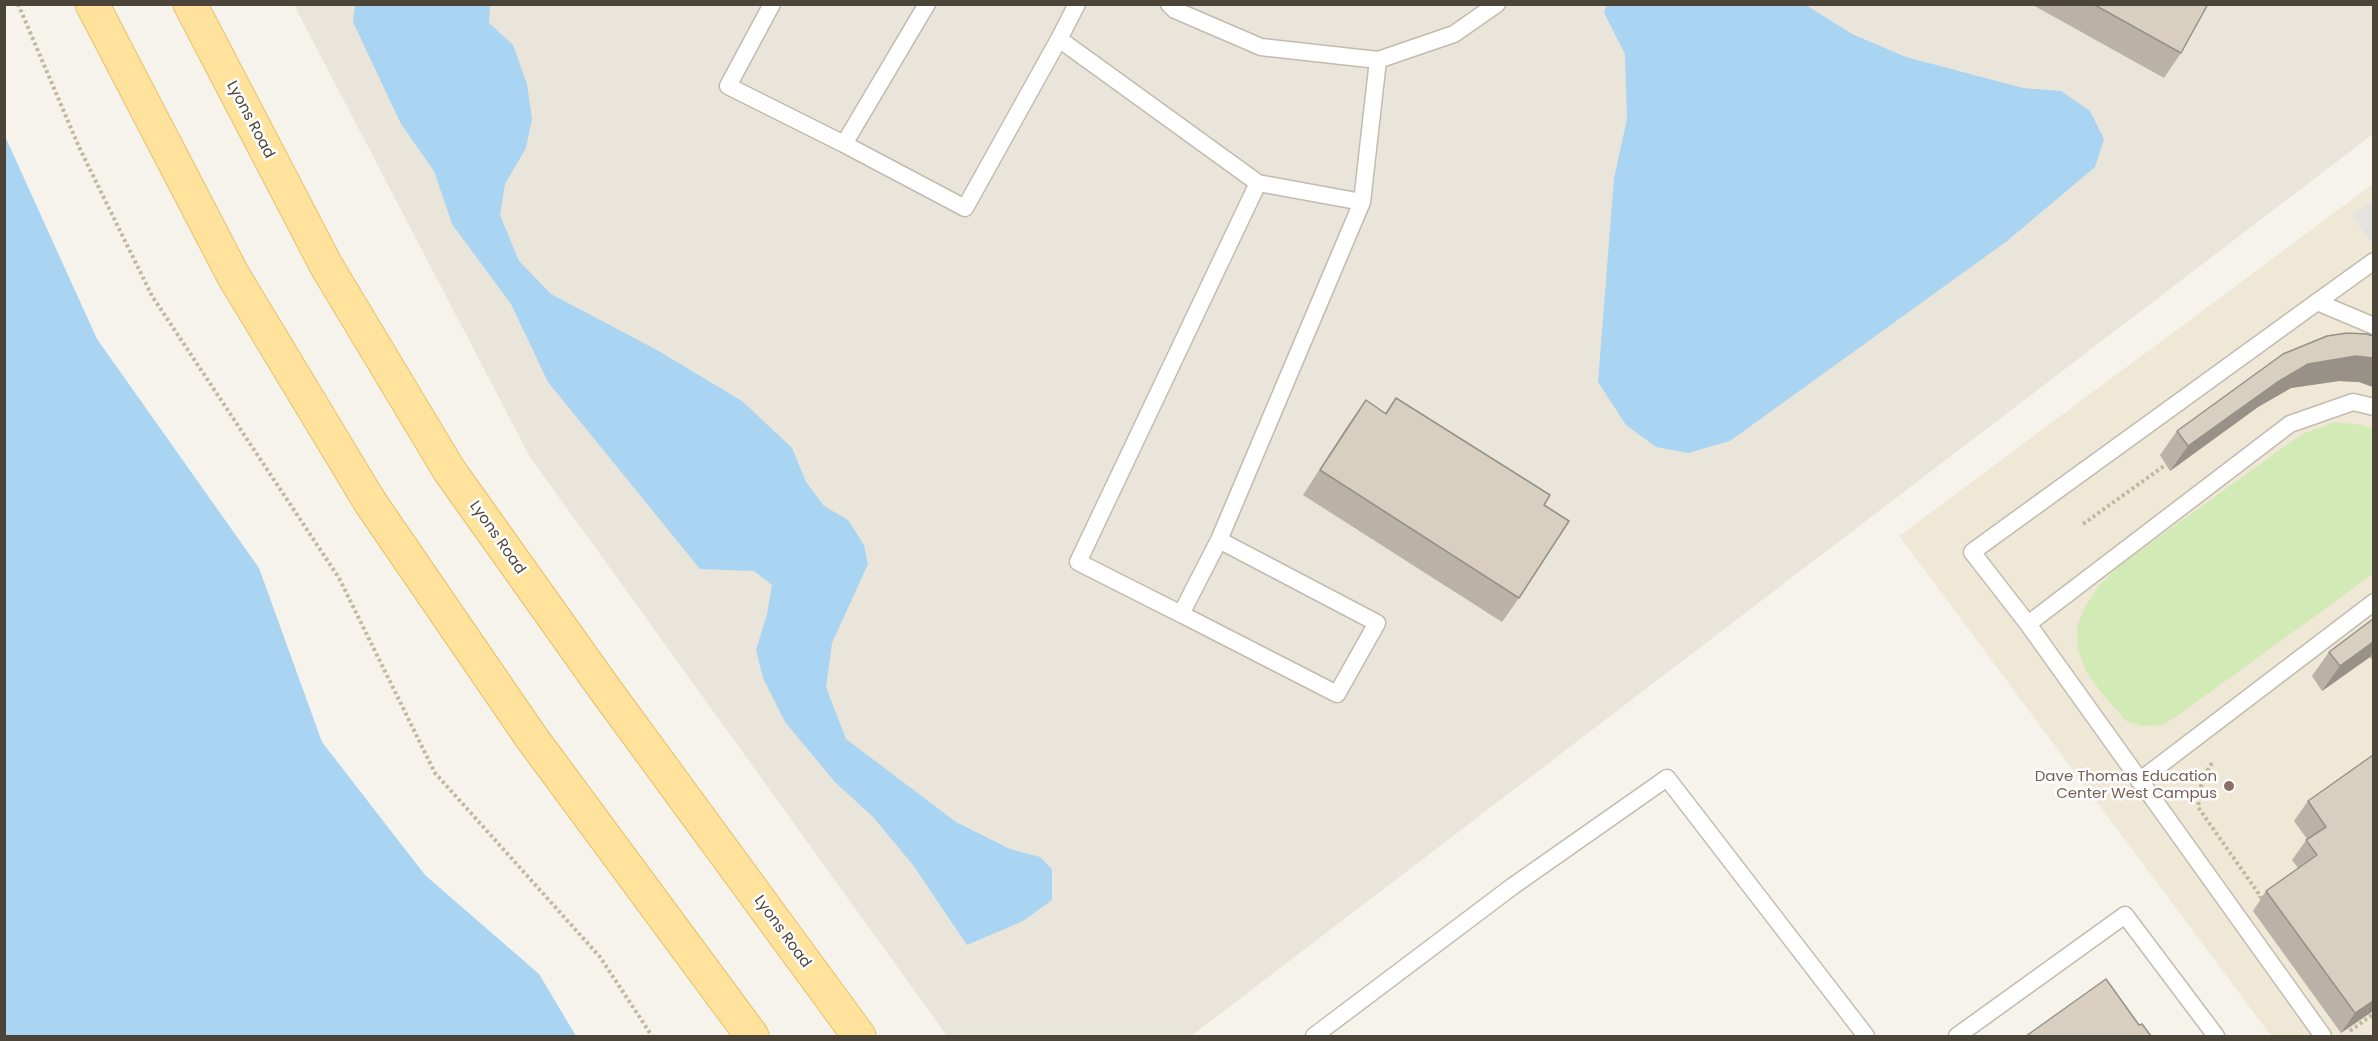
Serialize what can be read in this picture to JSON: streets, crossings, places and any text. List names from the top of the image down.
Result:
{
  "streets": {
    "main road": ["Lyons Road"]
  },
  "places": ["Dave Thomas Education Center West Campus"]
}
